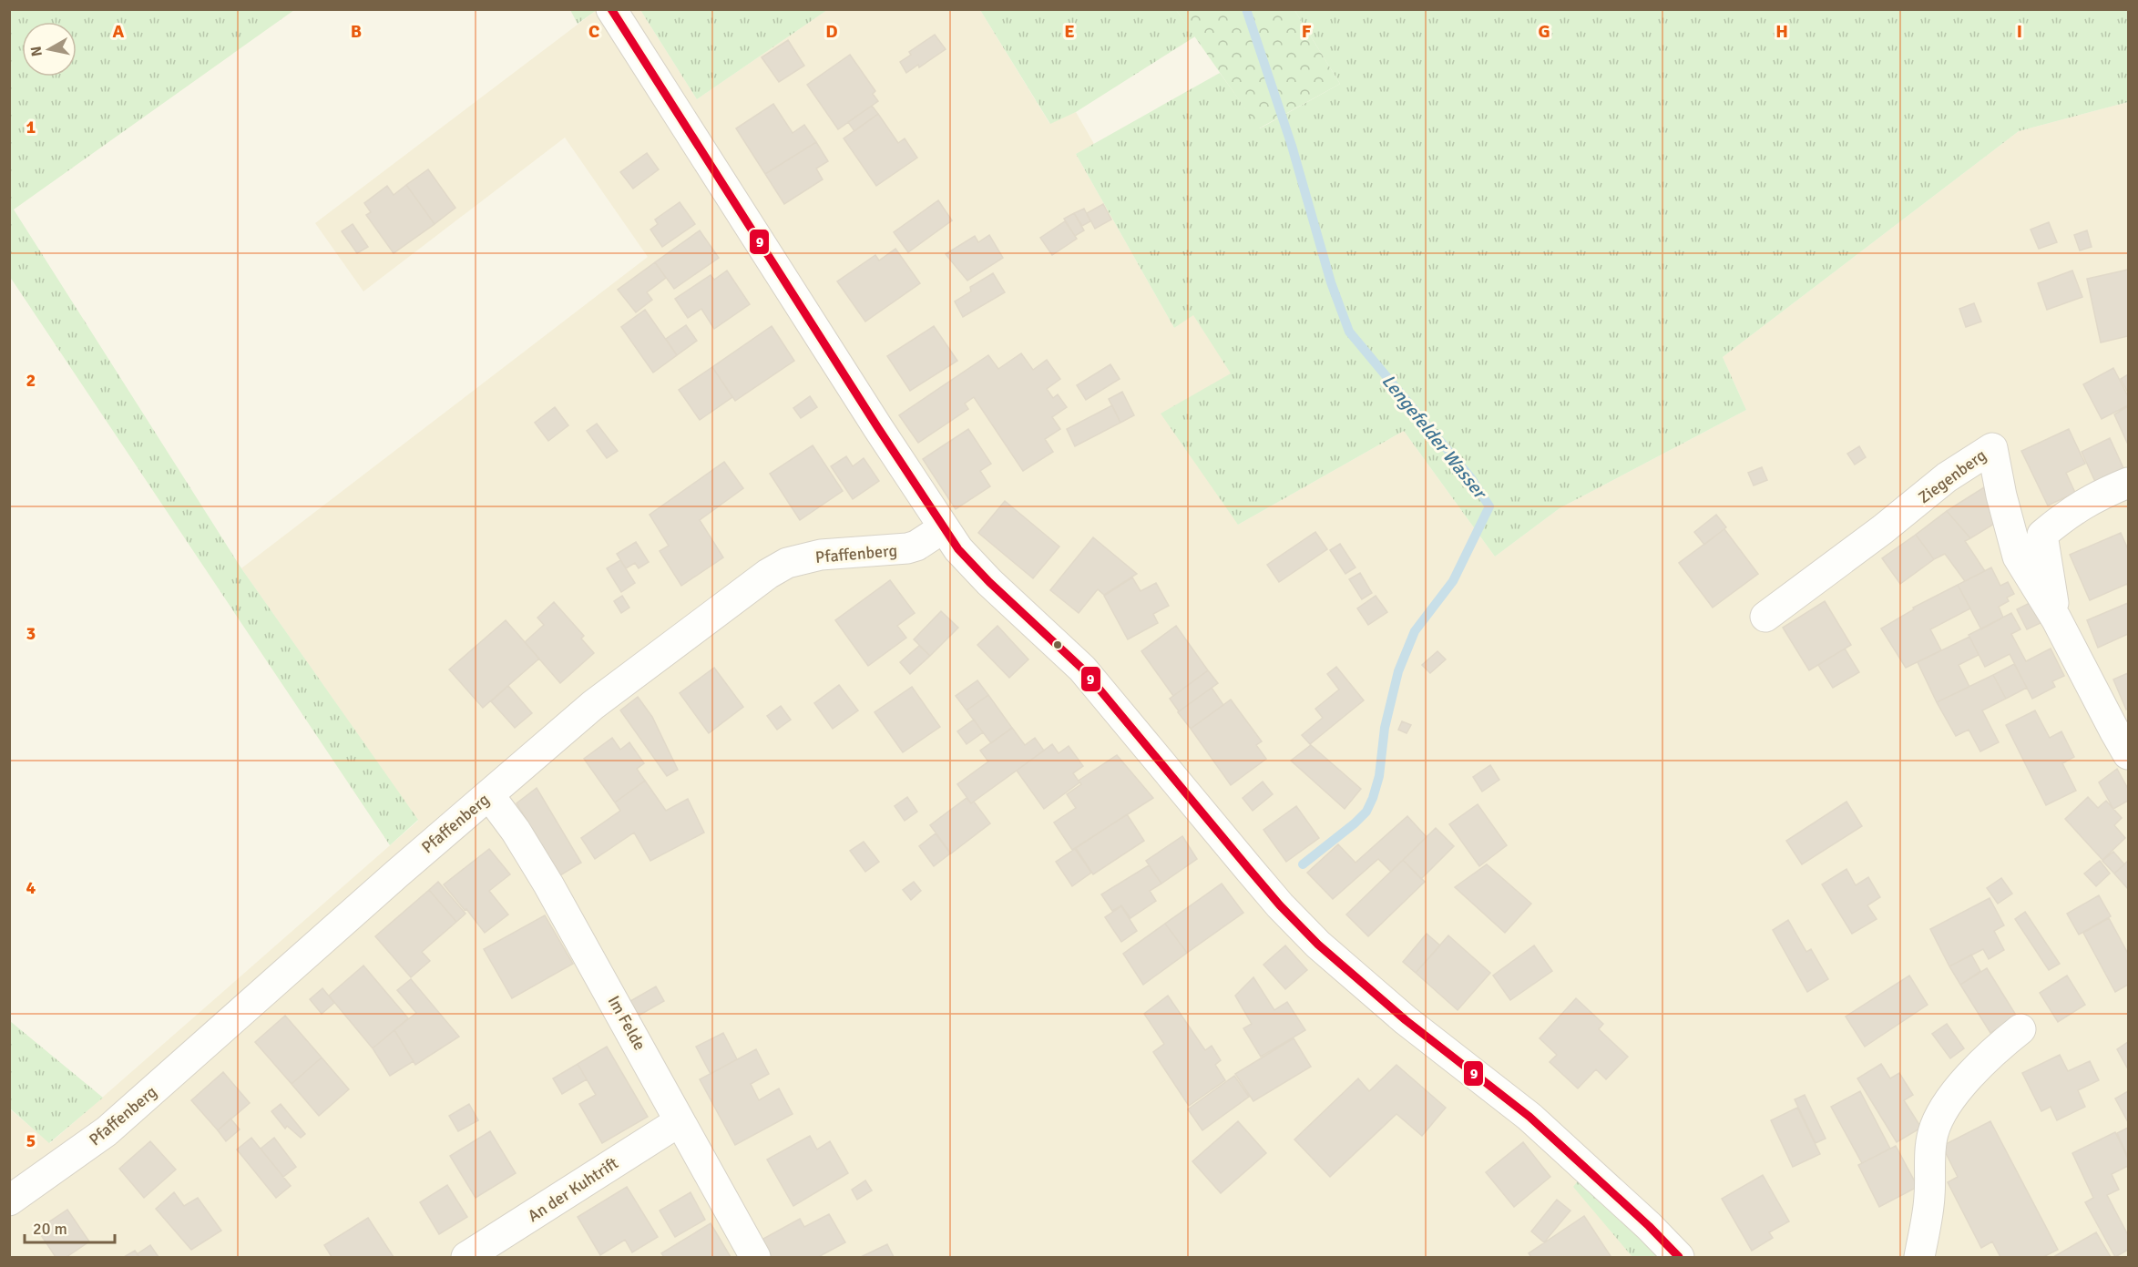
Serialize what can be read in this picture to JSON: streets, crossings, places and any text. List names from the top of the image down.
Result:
{
  "streets": {
    "street": [
      "Ziegenberg",
      "Pfaffenberg",
      "Im Felde",
      "An der Kuhtrift"
    ]
  },
  "crossings": [
    ["Pfaffenberg", "Im Felde"],
    ["Im Felde", "An der Kuhtrift"]
  ],
  "water": ["Lengefelder Wasser"],
  "lines": ["transit line 9"],
  "scale_bar": "20 m",
  "north": "left",
  "grid": {
    "columns": [
      "A",
      "B",
      "C",
      "D",
      "E",
      "F",
      "G",
      "H",
      "I"
    ],
    "rows": [
      "1",
      "2",
      "3",
      "4",
      "5"
    ]
  }
}
